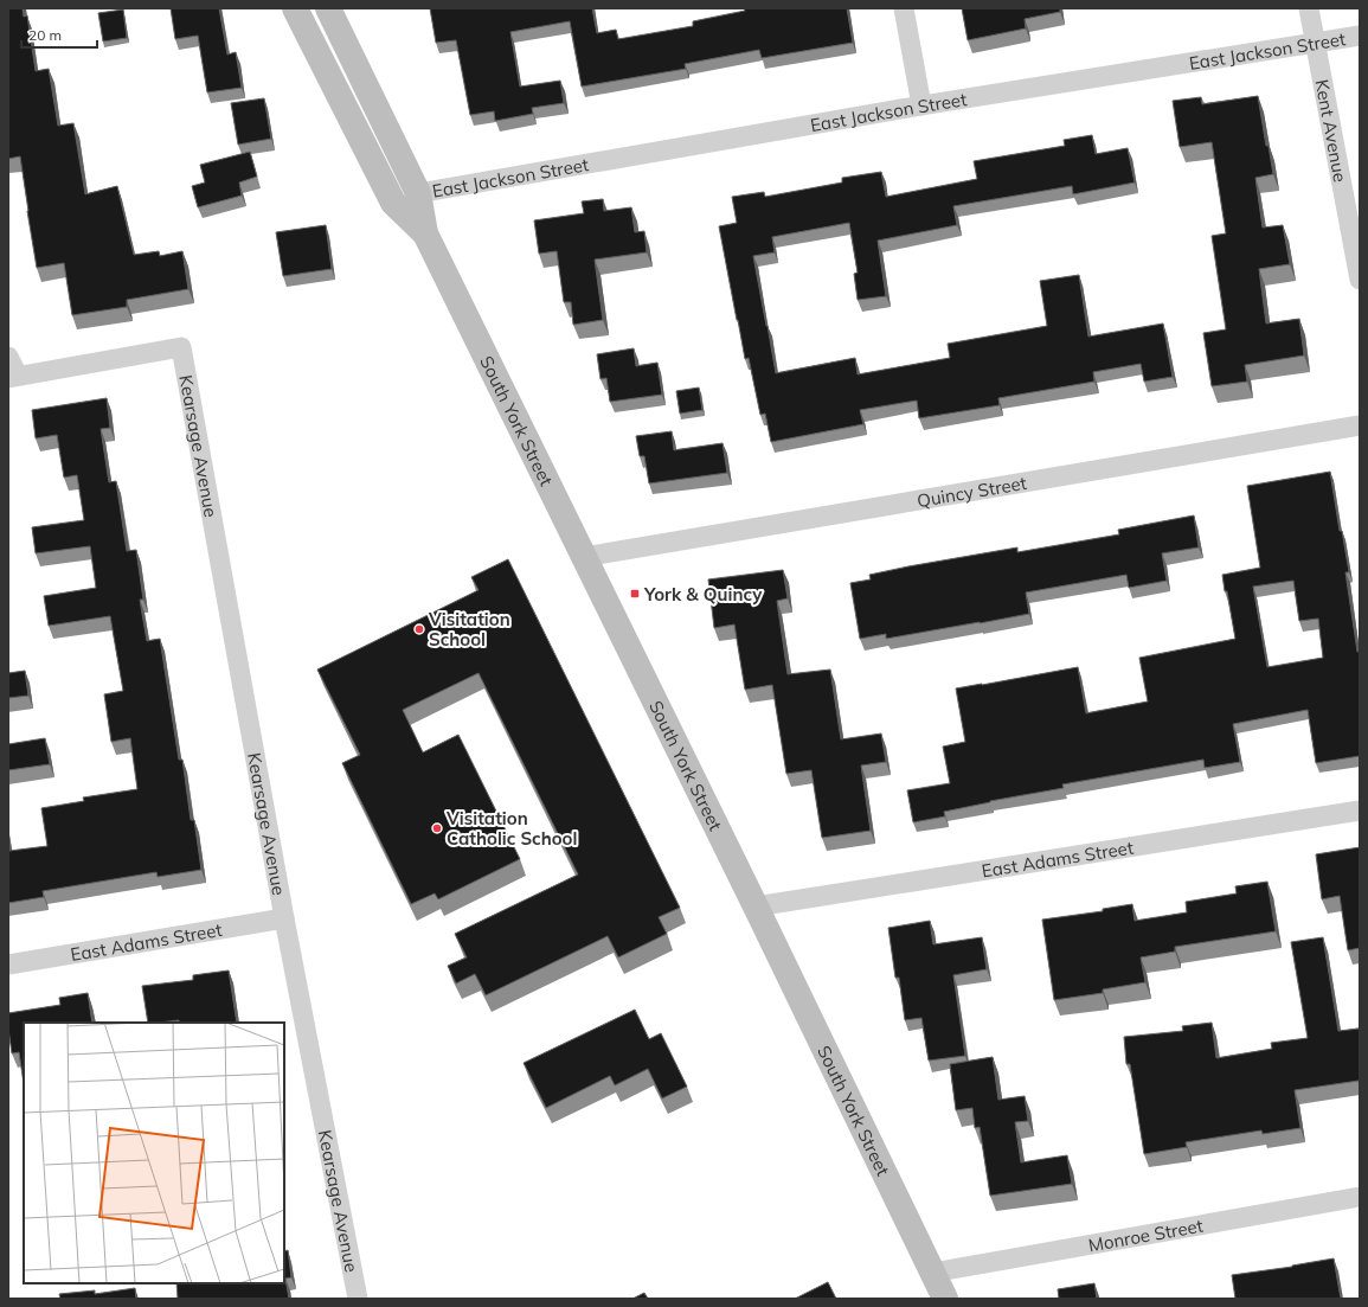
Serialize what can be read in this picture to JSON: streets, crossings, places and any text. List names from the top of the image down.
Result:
{
  "streets": {
    "main road": ["South York Street"],
    "street": [
      "East Jackson Street",
      "Kent Avenue",
      "Kearsage Avenue",
      "Quincy Street",
      "East Adams Street",
      "Monroe Street"
    ]
  },
  "crossings": [
    ["East Jackson Street", "Kent Avenue"],
    ["East Jackson Street", "South York Street"],
    ["South York Street", "Quincy Street"],
    ["South York Street", "East Adams Street"],
    ["South York Street", "Monroe Street"],
    ["Kearsage Avenue", "East Adams Street"]
  ],
  "places": {
    "transit": ["York & Quincy"],
    "other": ["Visitation School", "Visitation Catholic School"]
  },
  "scale_bar": "20 m"
}
